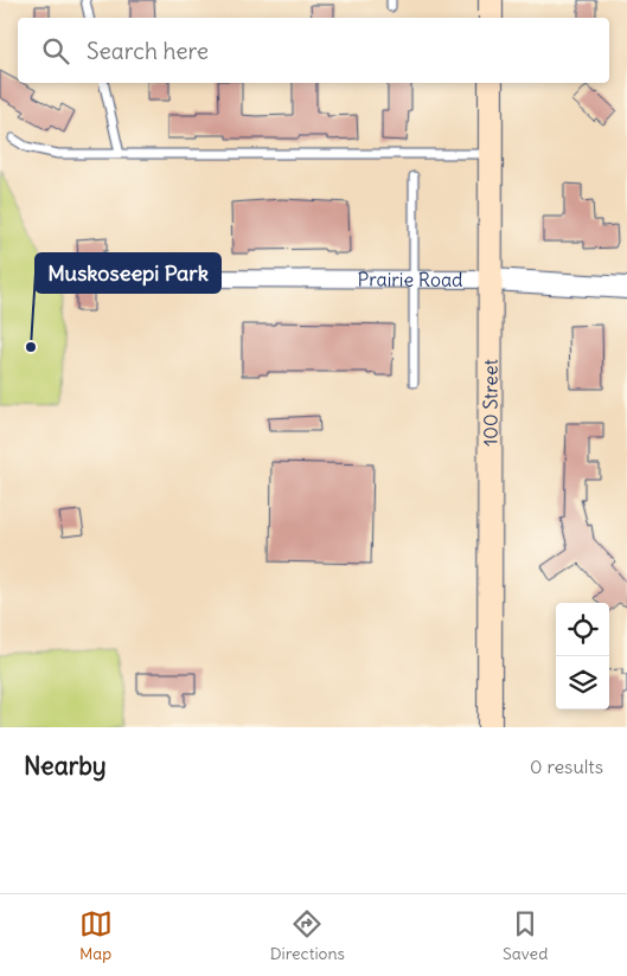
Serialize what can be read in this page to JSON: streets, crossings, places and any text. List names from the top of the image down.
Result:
{
  "streets": {
    "main road": ["100 Street"],
    "street": ["Prairie Road"]
  },
  "crossings": [
    ["Prairie Road", "100 Street"]
  ],
  "places": ["Muskoseepi Park"],
  "page": {
    "search": "Search here",
    "heading": ["Nearby", "0 results"],
    "nav": ["Map", "Directions", "Saved"]
  }
}
